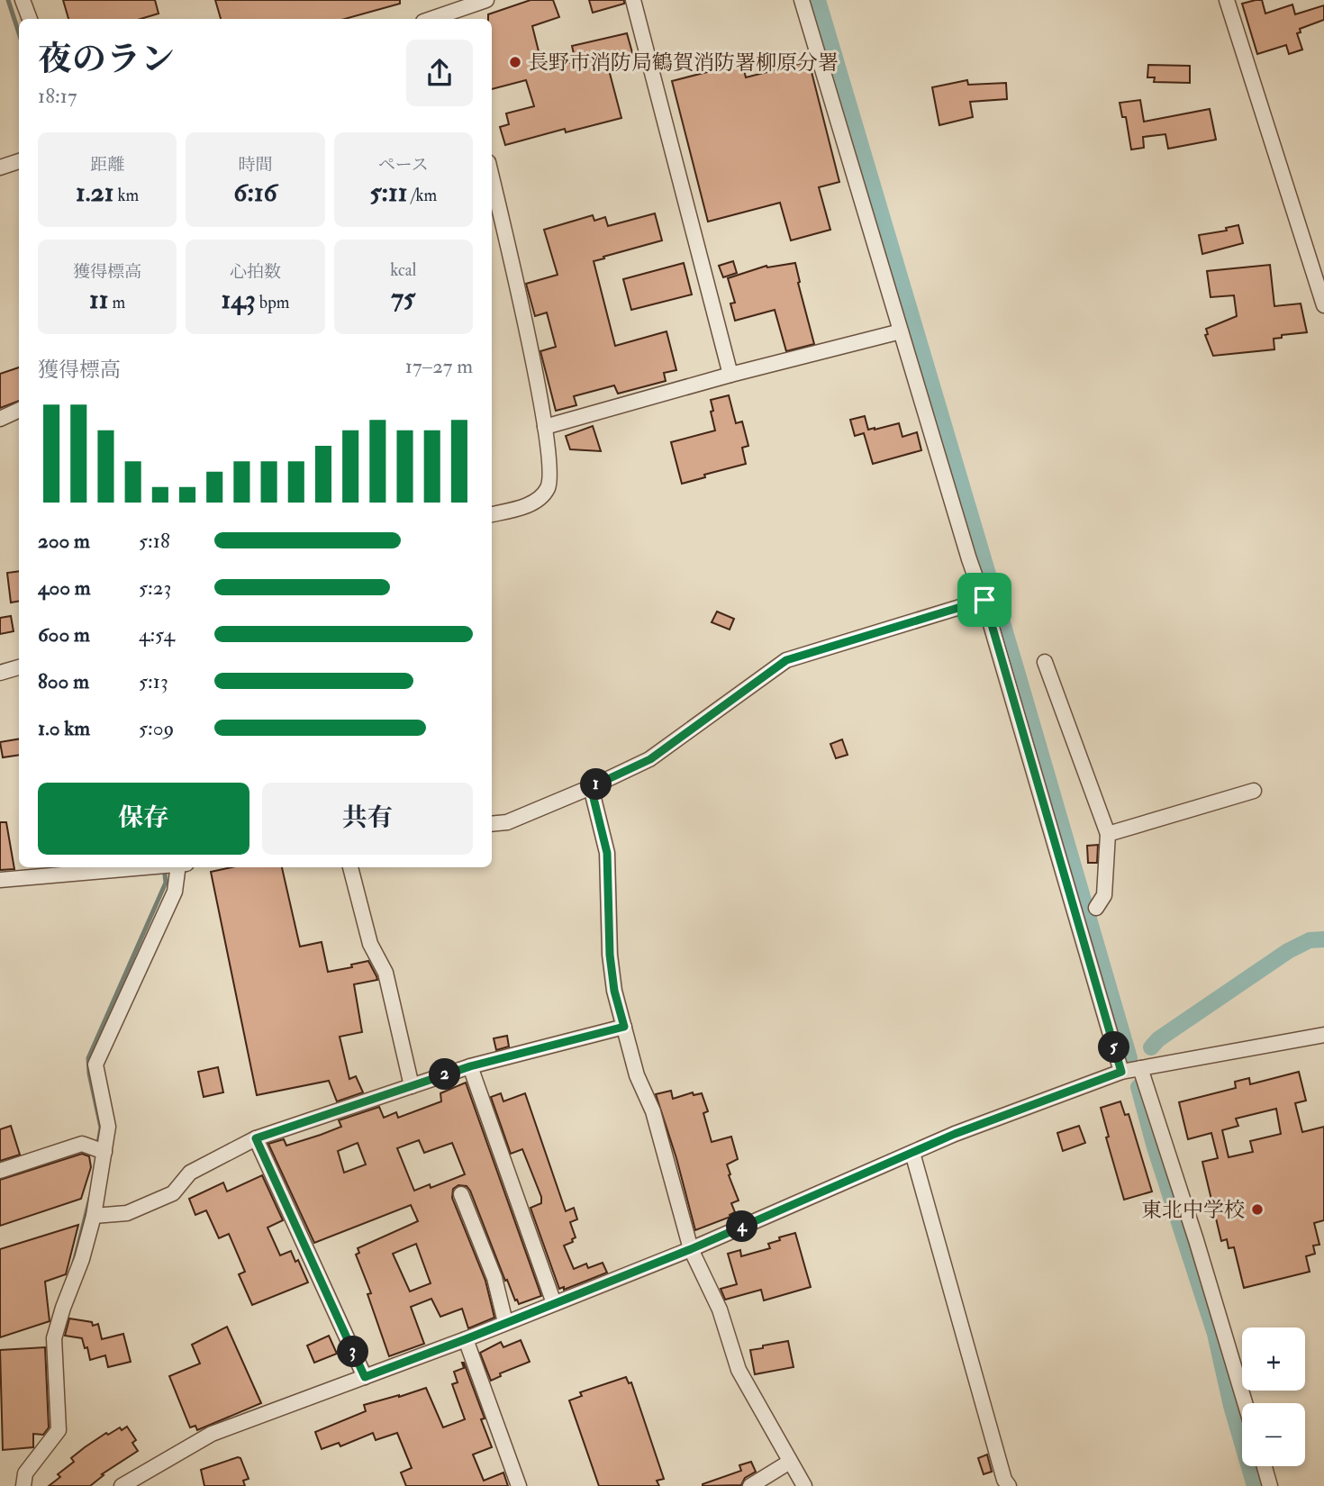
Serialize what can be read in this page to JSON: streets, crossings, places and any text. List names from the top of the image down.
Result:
{
  "places": ["長野市消防局鶴賀消防署柳原分署", "東北中学校"],
  "page": {
    "heading": ["夜のラン", "18:17"],
    "stats": [
      ["距離", "1.21 km"],
      ["時間", "6:16"],
      ["ペース", "5:11 /km"],
      ["獲得標高", "11 m"],
      ["心拍数", "143 bpm"],
      ["kcal", "75"]
    ],
    "chart": ["獲得標高", "17–27 m"],
    "list": [
      {
        "name": "200 m",
        "note": "5:18"
      },
      {
        "name": "400 m",
        "note": "5:23"
      },
      {
        "name": "600 m",
        "note": "4:54"
      },
      {
        "name": "800 m",
        "note": "5:13"
      },
      {
        "name": "1.0 km",
        "note": "5:09"
      }
    ],
    "pins": [
      "1",
      "5",
      "2",
      "4",
      "3"
    ],
    "buttons": ["保存", "共有"],
    "map_buttons": ["+", "−"]
  }
}
